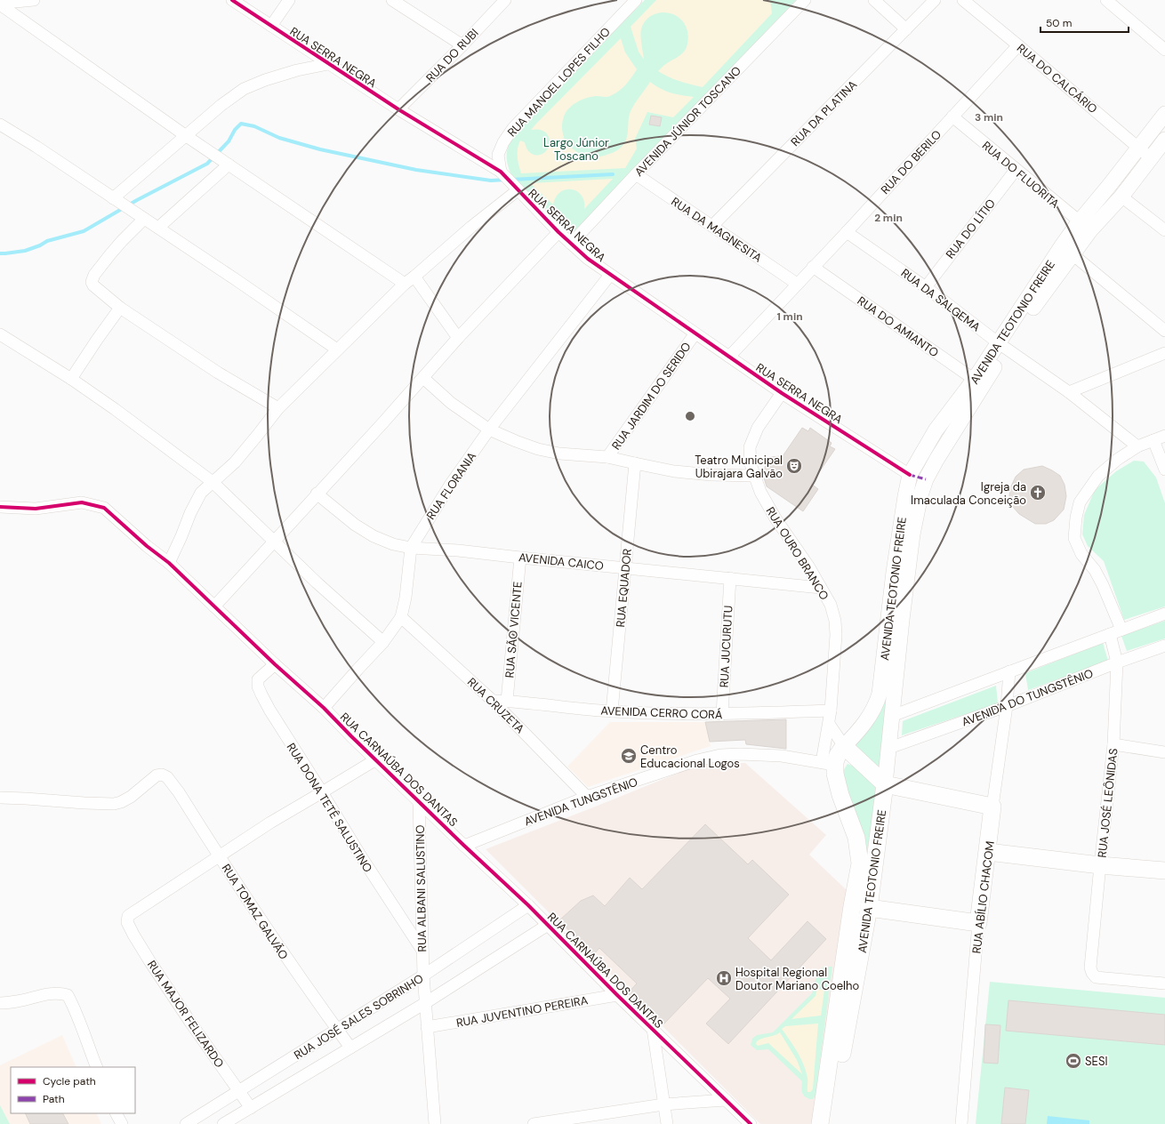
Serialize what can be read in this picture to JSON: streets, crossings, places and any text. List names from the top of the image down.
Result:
{
  "streets": {
    "main road": ["AVENIDA TEOTONIO FREIRE", "RUA ABÍLIO CHACOM"],
    "street": [
      "RUA DO RUBI",
      "RUA SERRA NEGRA",
      "RUA DO CALCÁRIO",
      "RUA MANOEL LOPES FILHO",
      "RUA DA PLATINA",
      "AVENIDA JÚNIOR TOSCANO",
      "RUA DO BERILO",
      "RUA DO FLUORITA",
      "RUA DO LÍTIO",
      "RUA DA MAGNESITA",
      "RUA DA SALGEMA",
      "RUA DO AMIANTO",
      "RUA JARDIM DO SERIDO",
      "RUA FLORANIA",
      "RUA OURO BRANCO",
      "AVENIDA CAICO",
      "RUA EQUADOR",
      "RUA SÃO VICENTE",
      "RUA JUCURUTU",
      "AVENIDA DO TUNGSTÊNIO",
      "RUA CRUZETA",
      "AVENIDA CERRO CORÁ",
      "RUA CARNAÚBA DOS DANTAS",
      "AVENIDA TUNGSTÊNIO",
      "RUA JOSÉ LEÔNIDAS",
      "RUA DONA TETÊ SALUSTINO",
      "RUA ALBANI SALUSTINO",
      "RUA TOMAZ GALVÃO",
      "RUA JUVENTINO PEREIRA",
      "RUA MAJOR FELIZARDO",
      "RUA JOSÉ SALES SOBRINHO"
    ]
  },
  "crossings": [
    ["RUA DO RUBI", "RUA SERRA NEGRA"],
    ["RUA SERRA NEGRA", "RUA MANOEL LOPES FILHO"],
    ["RUA SERRA NEGRA", "AVENIDA JÚNIOR TOSCANO"],
    ["RUA SERRA NEGRA", "RUA DO BERILO"],
    ["RUA SERRA NEGRA", "AVENIDA TEOTONIO FREIRE"],
    ["RUA SERRA NEGRA", "RUA JARDIM DO SERIDO"],
    ["RUA SERRA NEGRA", "RUA FLORANIA"],
    ["RUA SERRA NEGRA", "RUA OURO BRANCO"],
    ["RUA DO CALCÁRIO", "RUA DO BERILO"],
    ["RUA DO CALCÁRIO", "AVENIDA TEOTONIO FREIRE"],
    ["RUA DA PLATINA", "RUA DA MAGNESITA"],
    ["AVENIDA JÚNIOR TOSCANO", "RUA DA MAGNESITA"],
    ["RUA DO BERILO", "RUA DO FLUORITA"],
    ["RUA DO BERILO", "RUA DA MAGNESITA"],
    ["RUA DO BERILO", "RUA DA SALGEMA"],
    ["RUA DO BERILO", "RUA DO AMIANTO"],
    ["RUA DO FLUORITA", "RUA DO LÍTIO"],
    ["RUA DO FLUORITA", "AVENIDA TEOTONIO FREIRE"],
    ["RUA DO LÍTIO", "RUA DA SALGEMA"],
    ["RUA DA SALGEMA", "AVENIDA TEOTONIO FREIRE"],
    ["AVENIDA TEOTONIO FREIRE", "RUA DO AMIANTO"],
    ["AVENIDA TEOTONIO FREIRE", "RUA OURO BRANCO"],
    ["AVENIDA TEOTONIO FREIRE", "AVENIDA DO TUNGSTÊNIO"],
    ["AVENIDA TEOTONIO FREIRE", "AVENIDA TUNGSTÊNIO"],
    ["RUA FLORANIA", "AVENIDA CAICO"],
    ["RUA FLORANIA", "RUA CRUZETA"],
    ["RUA FLORANIA", "RUA CARNAÚBA DOS DANTAS"],
    ["RUA OURO BRANCO", "AVENIDA CAICO"],
    ["RUA OURO BRANCO", "AVENIDA CERRO CORÁ"],
    ["RUA OURO BRANCO", "AVENIDA TUNGSTÊNIO"],
    ["AVENIDA CAICO", "RUA EQUADOR"],
    ["AVENIDA CAICO", "RUA SÃO VICENTE"],
    ["AVENIDA CAICO", "RUA JUCURUTU"],
    ["RUA EQUADOR", "AVENIDA CERRO CORÁ"],
    ["RUA SÃO VICENTE", "AVENIDA CERRO CORÁ"],
    ["RUA JUCURUTU", "AVENIDA CERRO CORÁ"],
    ["AVENIDA DO TUNGSTÊNIO", "RUA JOSÉ LEÔNIDAS"],
    ["AVENIDA DO TUNGSTÊNIO", "RUA ABÍLIO CHACOM"],
    ["RUA CRUZETA", "AVENIDA CERRO CORÁ"],
    ["RUA CRUZETA", "AVENIDA TUNGSTÊNIO"],
    ["RUA CARNAÚBA DOS DANTAS", "AVENIDA TUNGSTÊNIO"],
    ["RUA CARNAÚBA DOS DANTAS", "RUA DONA TETÊ SALUSTINO"],
    ["RUA CARNAÚBA DOS DANTAS", "RUA ALBANI SALUSTINO"],
    ["RUA CARNAÚBA DOS DANTAS", "RUA JUVENTINO PEREIRA"],
    ["RUA CARNAÚBA DOS DANTAS", "RUA JOSÉ SALES SOBRINHO"],
    ["RUA DONA TETÊ SALUSTINO", "RUA ALBANI SALUSTINO"],
    ["RUA ALBANI SALUSTINO", "RUA JUVENTINO PEREIRA"],
    ["RUA ALBANI SALUSTINO", "RUA JOSÉ SALES SOBRINHO"],
    ["RUA TOMAZ GALVÃO", "RUA MAJOR FELIZARDO"],
    ["RUA TOMAZ GALVÃO", "RUA JOSÉ SALES SOBRINHO"],
    ["RUA MAJOR FELIZARDO", "RUA JOSÉ SALES SOBRINHO"]
  ],
  "parks": ["Largo Júnior Toscano"],
  "places": {
    "theatre": ["Teatro Municipal Ubirajara Galvão"],
    "church": ["Igreja da Imaculada Conceição"],
    "school or university": ["Centro Educacional Logos"],
    "hospital": ["Hospital Regional Doutor Mariano Coelho"],
    "sports": ["SESI"]
  },
  "legend": ["Cycle path", "Path"],
  "scale_bar": "50 m",
  "rings": ["3 min", "2 min", "1 min"]
}
